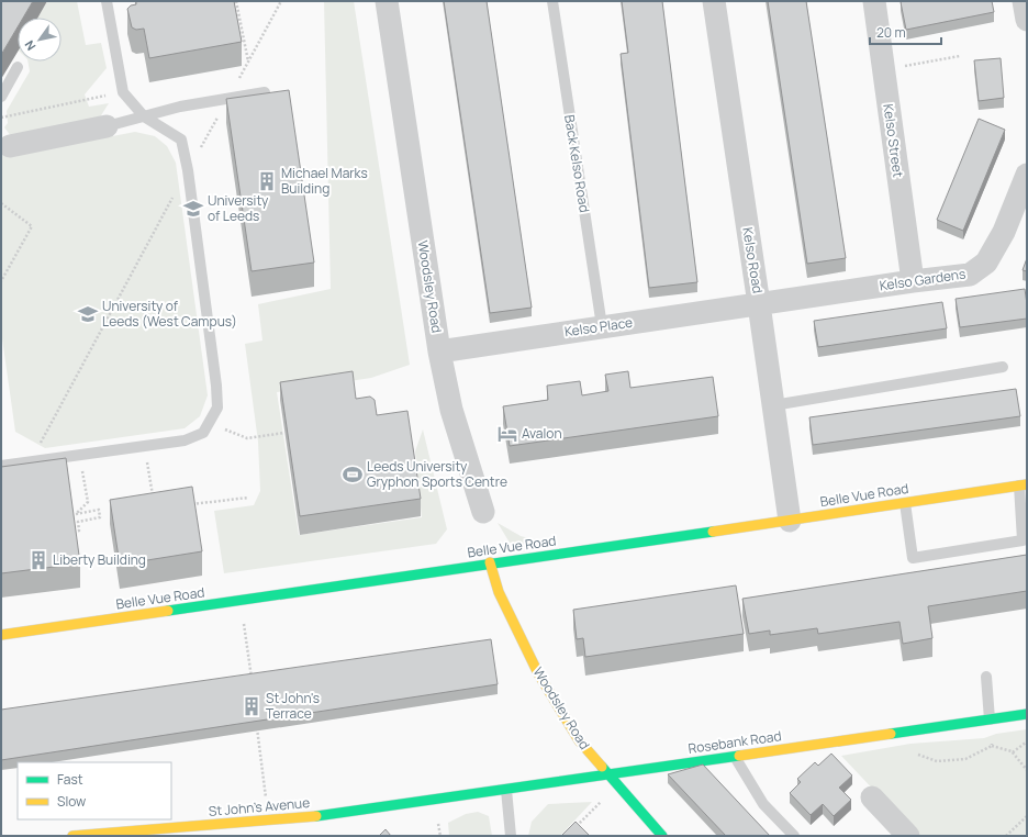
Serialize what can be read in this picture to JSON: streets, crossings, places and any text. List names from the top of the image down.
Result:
{
  "streets": {
    "street": [
      "Kelso Street",
      "Kelso Road",
      "Kelso Gardens",
      "Woodsley Road",
      "Kelso Place",
      "Belle Vue Road",
      "Rosebank Road",
      "St John's Avenue"
    ],
    "lane": ["Back Kelso Road"]
  },
  "crossings": [
    ["Kelso Street", "Kelso Gardens"],
    ["Back Kelso Road", "Kelso Place"],
    ["Kelso Road", "Kelso Gardens"],
    ["Kelso Road", "Kelso Place"],
    ["Kelso Road", "Belle Vue Road"],
    ["Kelso Gardens", "Kelso Place"],
    ["Woodsley Road", "Kelso Place"],
    ["Woodsley Road", "Belle Vue Road"],
    ["Woodsley Road", "Rosebank Road"],
    ["Rosebank Road", "St John's Avenue"]
  ],
  "places": {
    "building": ["Michael Marks Building", "Liberty Building", "St John's Terrace"],
    "school or university": ["University of Leeds", "University of Leeds (West Campus)"],
    "hotel": ["Avalon"],
    "sports": ["Leeds University Gryphon Sports Centre"]
  },
  "legend": ["Fast", "Slow"],
  "scale_bar": "20 m",
  "north": "bottom left"
}
